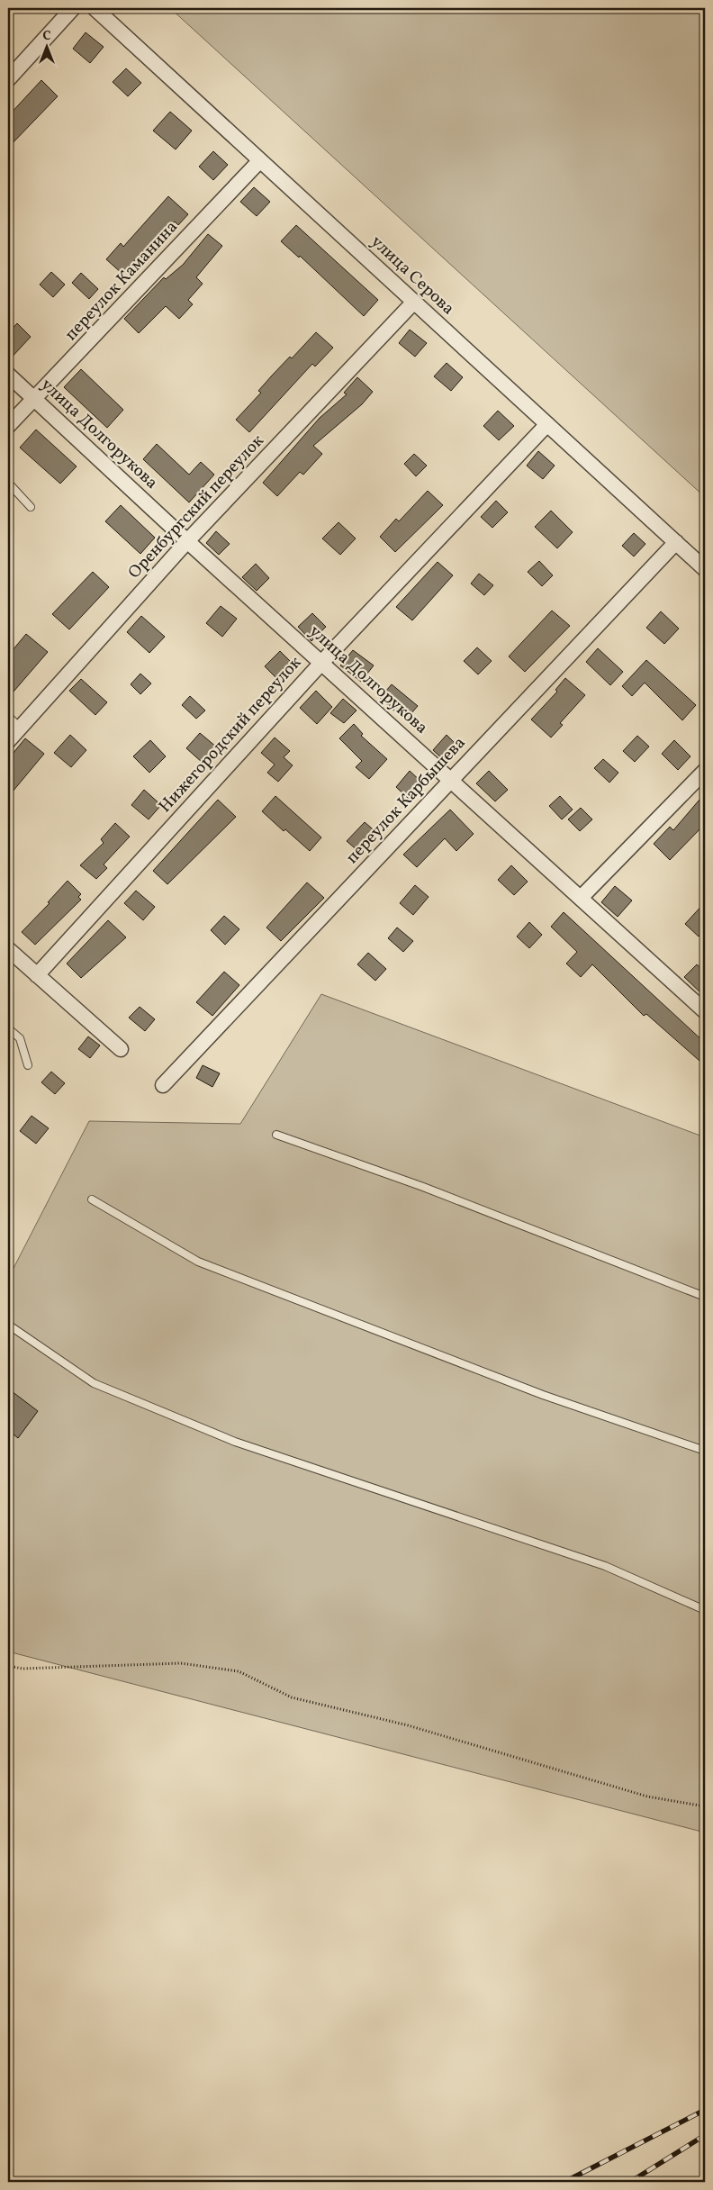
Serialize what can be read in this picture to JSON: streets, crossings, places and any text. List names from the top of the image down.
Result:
{
  "streets": {
    "street": [
      "улица Серова",
      "переулок Каманина",
      "улица Долгорукова",
      "Оренбургский переулок",
      "Нижегородский переулок",
      "переулок Карбышева"
    ]
  },
  "crossings": [
    ["улица Серова", "переулок Каманина"],
    ["улица Серова", "Оренбургский переулок"],
    ["улица Серова", "Нижегородский переулок"],
    ["улица Серова", "переулок Карбышева"],
    ["переулок Каманина", "улица Долгорукова"],
    ["улица Долгорукова", "Оренбургский переулок"],
    ["улица Долгорукова", "Нижегородский переулок"],
    ["улица Долгорукова", "переулок Карбышева"]
  ],
  "north": "top"
}
